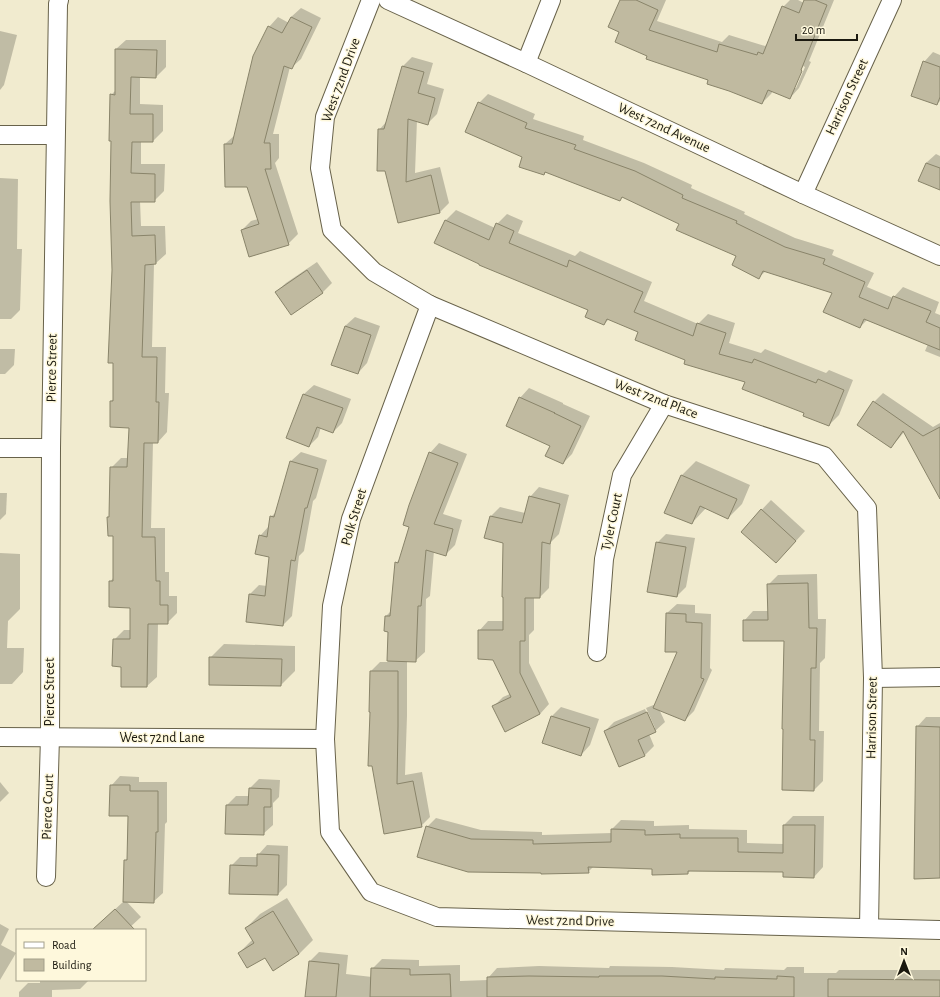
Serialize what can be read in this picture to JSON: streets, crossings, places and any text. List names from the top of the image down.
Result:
{
  "streets": {
    "street": [
      "West 72nd Drive",
      "Harrison Street",
      "West 72nd Avenue",
      "Pierce Street",
      "West 72nd Place",
      "Polk Street",
      "Tyler Court",
      "West 72nd Lane",
      "Pierce Court"
    ]
  },
  "crossings": [
    ["West 72nd Drive", "Harrison Street"],
    ["West 72nd Drive", "West 72nd Place"],
    ["West 72nd Drive", "Polk Street"],
    ["West 72nd Drive", "West 72nd Lane"],
    ["Harrison Street", "West 72nd Avenue"],
    ["Harrison Street", "West 72nd Place"],
    ["Pierce Street", "West 72nd Lane"],
    ["Pierce Street", "Pierce Court"],
    ["West 72nd Place", "Polk Street"],
    ["West 72nd Place", "Tyler Court"],
    ["Polk Street", "West 72nd Lane"],
    ["West 72nd Lane", "Pierce Court"]
  ],
  "legend": ["Road", "Building"],
  "scale_bar": "20 m",
  "north": "top"
}
